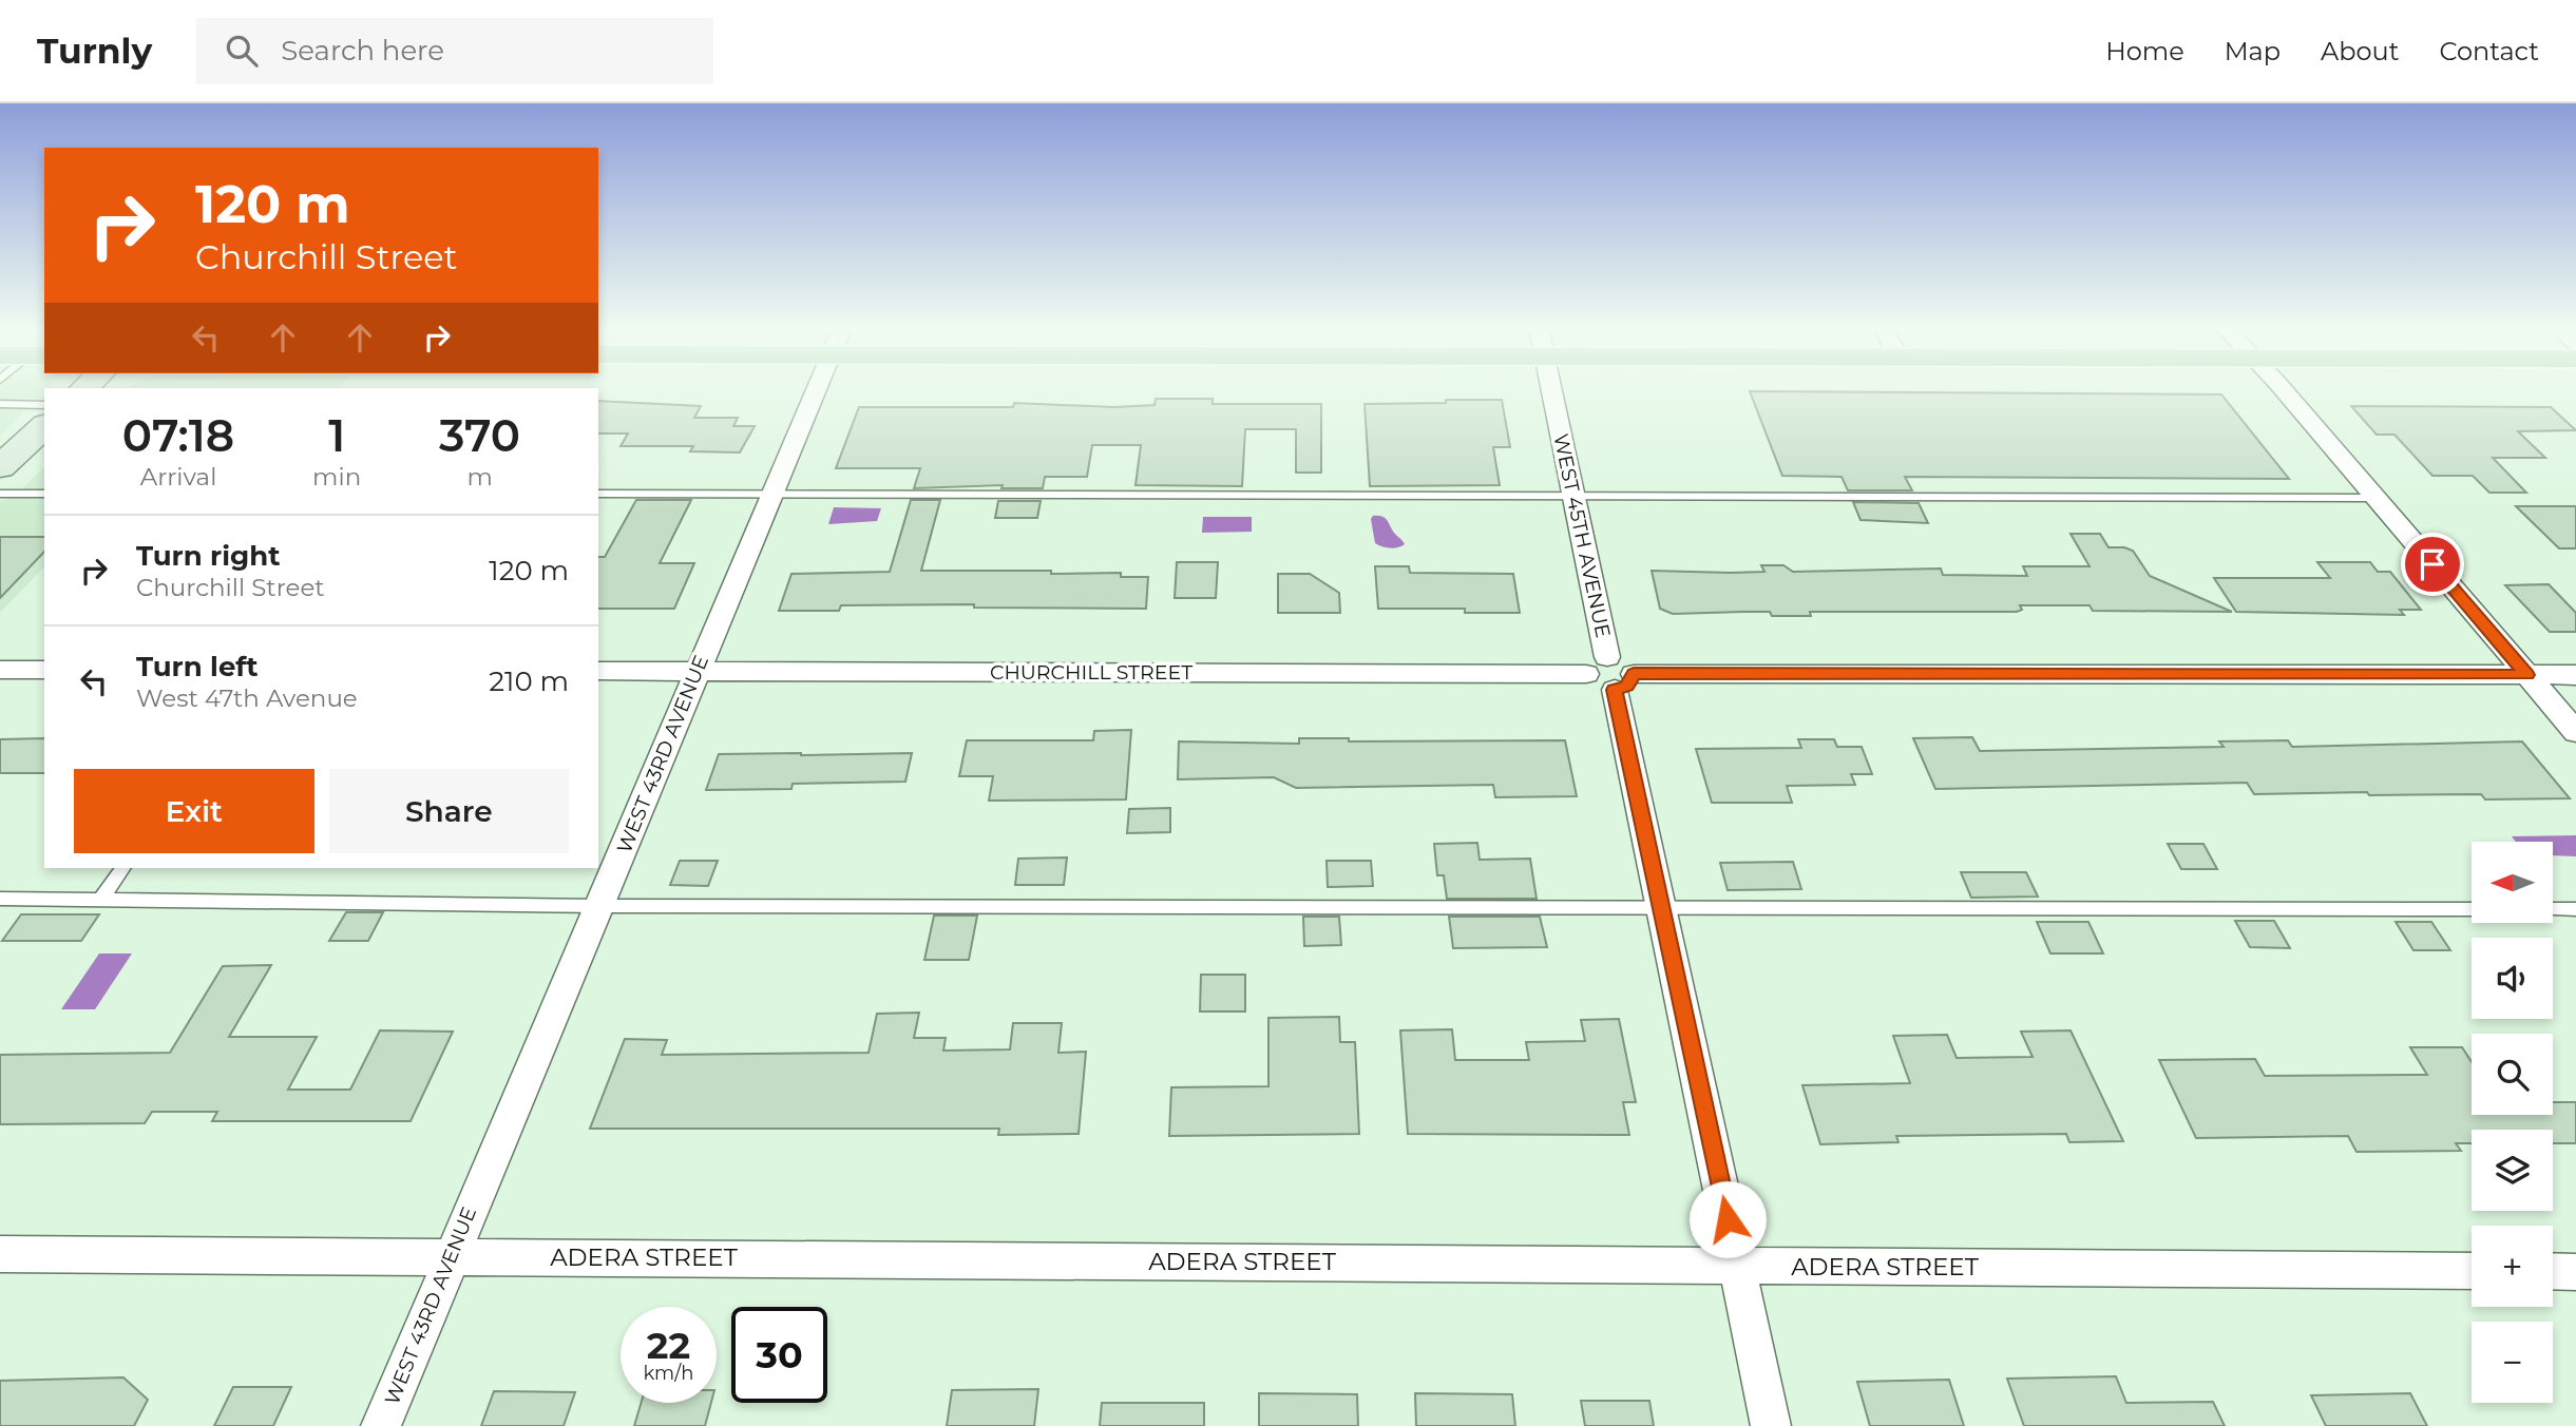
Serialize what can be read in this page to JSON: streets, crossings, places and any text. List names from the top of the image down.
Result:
{
  "streets": {
    "street": [
      "WEST 45TH AVENUE",
      "CHURCHILL STREET",
      "WEST 43RD AVENUE",
      "ADERA STREET"
    ]
  },
  "crossings": [
    ["CHURCHILL STREET", "WEST 43RD AVENUE"],
    ["WEST 43RD AVENUE", "ADERA STREET"]
  ],
  "north": "left",
  "page": {
    "header": "Turnly",
    "search": "Search here",
    "nav": [
      "Home",
      "Map",
      "About",
      "Contact"
    ],
    "turn": ["120 m", "Churchill Street"],
    "eta": [
      "07:18",
      "Arrival",
      "1",
      "min",
      "370",
      "m"
    ],
    "list": [
      {
        "name": "Turn right",
        "note": "Churchill Street",
        "value": "120 m"
      },
      {
        "name": "Turn left",
        "note": "West 47th Avenue",
        "value": "210 m"
      }
    ],
    "buttons": ["Exit", "Share"],
    "map_buttons": ["+", "−"],
    "speed": "22 km/h",
    "limit": "30"
  }
}
